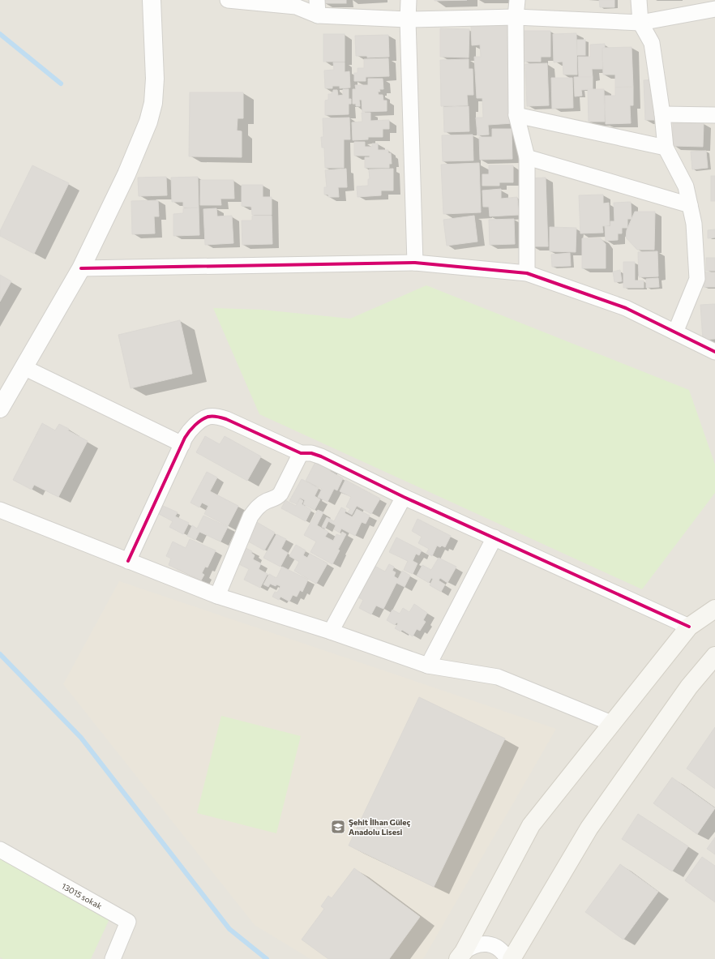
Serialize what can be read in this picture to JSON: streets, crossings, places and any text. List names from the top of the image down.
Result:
{
  "streets": {
    "street": ["13015 sokak"]
  },
  "places": {
    "school or university": ["Şehit İlhan Güleç Anadolu Lisesi"]
  }
}
